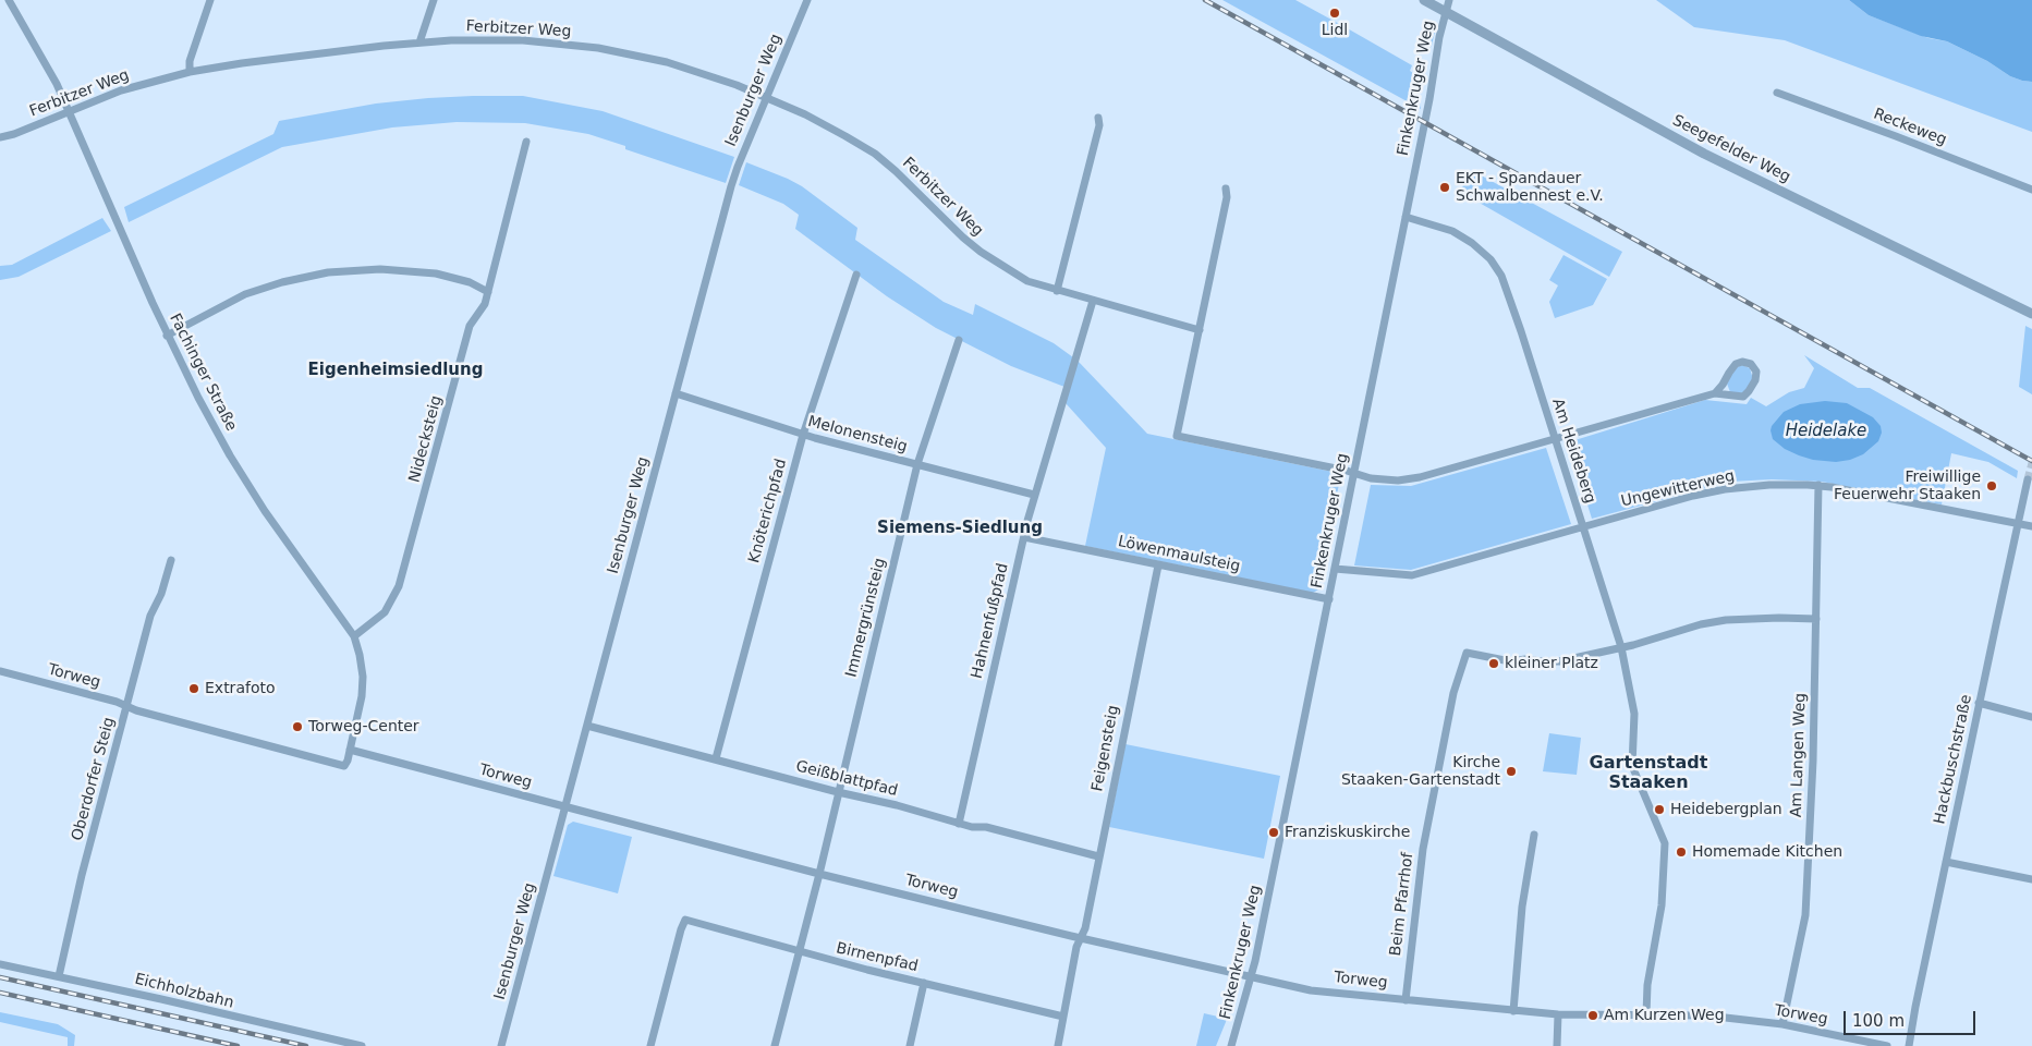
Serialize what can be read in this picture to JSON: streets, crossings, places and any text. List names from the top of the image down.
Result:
{
  "streets": {
    "street": [
      "Ferbitzer Weg",
      "Finkenkruger Weg",
      "Isenburger Weg",
      "Reckeweg",
      "Seegefelder Weg",
      "Fachinger Straße",
      "Melonensteig",
      "Nidecksteig",
      "Am Heideberg",
      "Ungewitterweg",
      "Knöterichpfad",
      "Löwenmaulsteig",
      "Immergrünsteig",
      "Hahnenfußpfad",
      "Torweg",
      "Feigensteig",
      "Am Langen Weg",
      "Hackbuschstraße",
      "Oberdorfer Steig",
      "Geißblattpfad",
      "Beim Pfarrhof",
      "Birnenpfad",
      "Eichholzbahn"
    ]
  },
  "crossings": [
    ["Ferbitzer Weg", "Isenburger Weg"],
    ["Ferbitzer Weg", "Fachinger Straße"],
    ["Ferbitzer Weg", "Hahnenfußpfad"],
    ["Finkenkruger Weg", "Seegefelder Weg"],
    ["Finkenkruger Weg", "Am Heideberg"],
    ["Finkenkruger Weg", "Ungewitterweg"],
    ["Finkenkruger Weg", "Löwenmaulsteig"],
    ["Finkenkruger Weg", "Torweg"],
    ["Isenburger Weg", "Melonensteig"],
    ["Isenburger Weg", "Torweg"],
    ["Isenburger Weg", "Geißblattpfad"],
    ["Fachinger Straße", "Nidecksteig"],
    ["Fachinger Straße", "Torweg"],
    ["Melonensteig", "Knöterichpfad"],
    ["Melonensteig", "Immergrünsteig"],
    ["Melonensteig", "Hahnenfußpfad"],
    ["Am Heideberg", "Ungewitterweg"],
    ["Am Heideberg", "Torweg"],
    ["Am Heideberg", "Beim Pfarrhof"],
    ["Ungewitterweg", "Am Langen Weg"],
    ["Ungewitterweg", "Hackbuschstraße"],
    ["Knöterichpfad", "Geißblattpfad"],
    ["Löwenmaulsteig", "Hahnenfußpfad"],
    ["Löwenmaulsteig", "Feigensteig"],
    ["Immergrünsteig", "Torweg"],
    ["Immergrünsteig", "Geißblattpfad"],
    ["Immergrünsteig", "Birnenpfad"],
    ["Hahnenfußpfad", "Geißblattpfad"],
    ["Torweg", "Feigensteig"],
    ["Torweg", "Am Langen Weg"],
    ["Torweg", "Oberdorfer Steig"],
    ["Torweg", "Beim Pfarrhof"],
    ["Feigensteig", "Geißblattpfad"],
    ["Feigensteig", "Birnenpfad"],
    ["Oberdorfer Steig", "Eichholzbahn"]
  ],
  "districts": ["Eigenheimsiedlung", "Siemens-Siedlung", "Gartenstadt Staaken"],
  "water": ["Heidelake"],
  "places": [
    "Lidl",
    "EKT - Spandauer Schwalbennest e.V.",
    "Freiwillige Feuerwehr Staaken",
    "kleiner Platz",
    "Extrafoto",
    "Torweg-Center",
    "Kirche Staaken-Gartenstadt",
    "Heidebergplan",
    "Franziskuskirche",
    "Homemade Kitchen",
    "Am Kurzen Weg"
  ],
  "scale_bar": "100 m"
}
